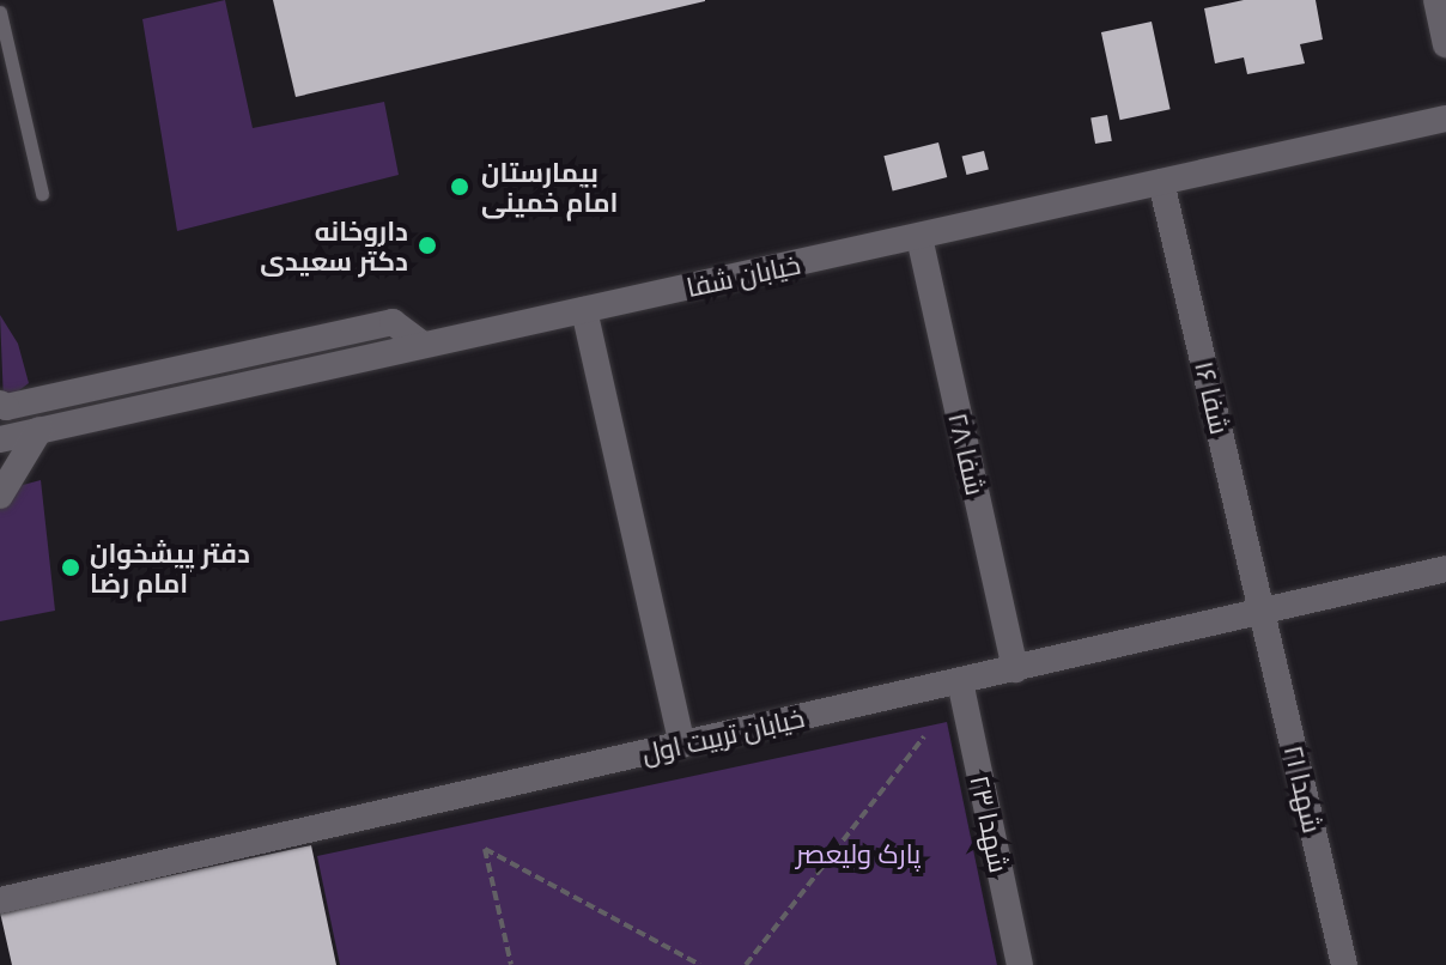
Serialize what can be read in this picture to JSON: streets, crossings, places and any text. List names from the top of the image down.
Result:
{
  "streets": {
    "street": [
      "خیابان شفا",
      "شفا ۱۶",
      "شفا ۲۸",
      "خیابان تربیت اول",
      "شهدا ۲۱",
      "شهدا ۲۳"
    ]
  },
  "crossings": [
    ["خیابان شفا", "شفا ۱۶"],
    ["خیابان شفا", "شفا ۲۸"],
    ["شفا ۱۶", "خیابان تربیت اول"],
    ["شفا ۱۶", "شهدا ۲۱"],
    ["شفا ۲۸", "خیابان تربیت اول"],
    ["خیابان تربیت اول", "شهدا ۲۱"],
    ["خیابان تربیت اول", "شهدا ۲۳"]
  ],
  "parks": ["پارک ولیعصر"],
  "places": ["بیمارستان امام خمینی", "داروخانه دکتر سعیدی", "دفتر پیشخوان امام رضا"]
}
